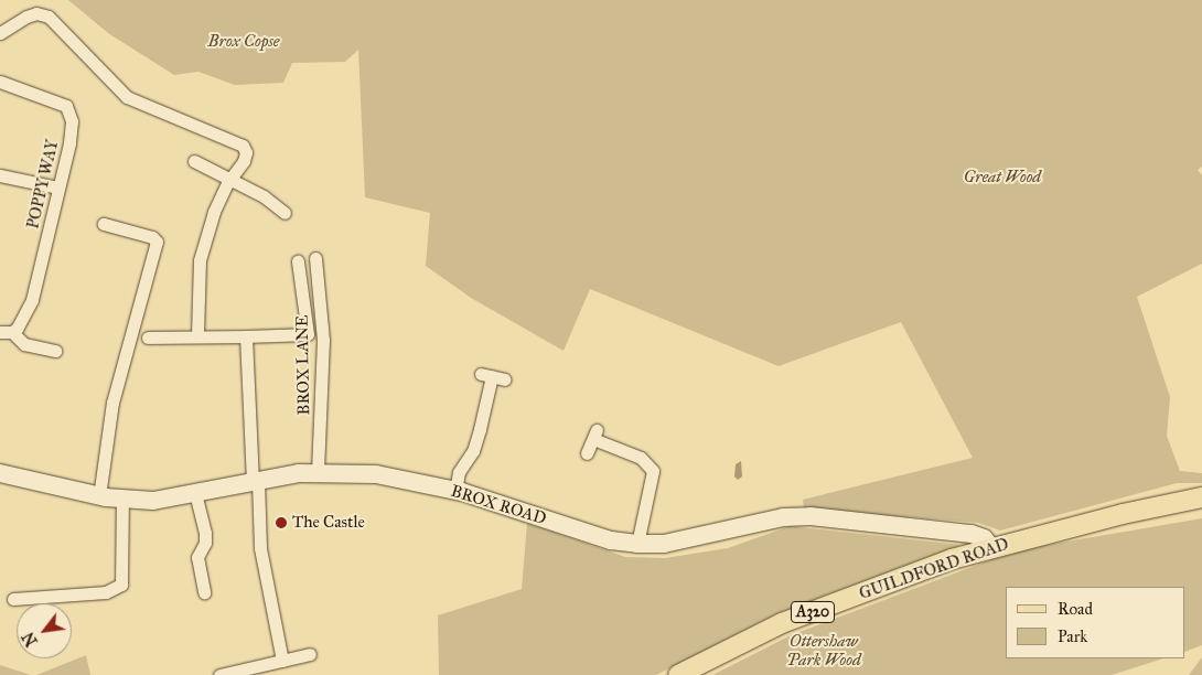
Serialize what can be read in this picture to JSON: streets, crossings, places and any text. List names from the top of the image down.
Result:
{
  "streets": {
    "main road": ["GUILDFORD ROAD", "A320"],
    "street": ["POPPY WAY", "BROX LANE", "BROX ROAD"]
  },
  "crossings": [
    ["BROX LANE", "BROX ROAD"],
    ["BROX ROAD", "GUILDFORD ROAD"]
  ],
  "parks": ["Brox Copse", "Great Wood", "Ottershaw Park Wood"],
  "places": ["The Castle"],
  "legend": ["Road", "Park"],
  "north": "bottom left"
}
